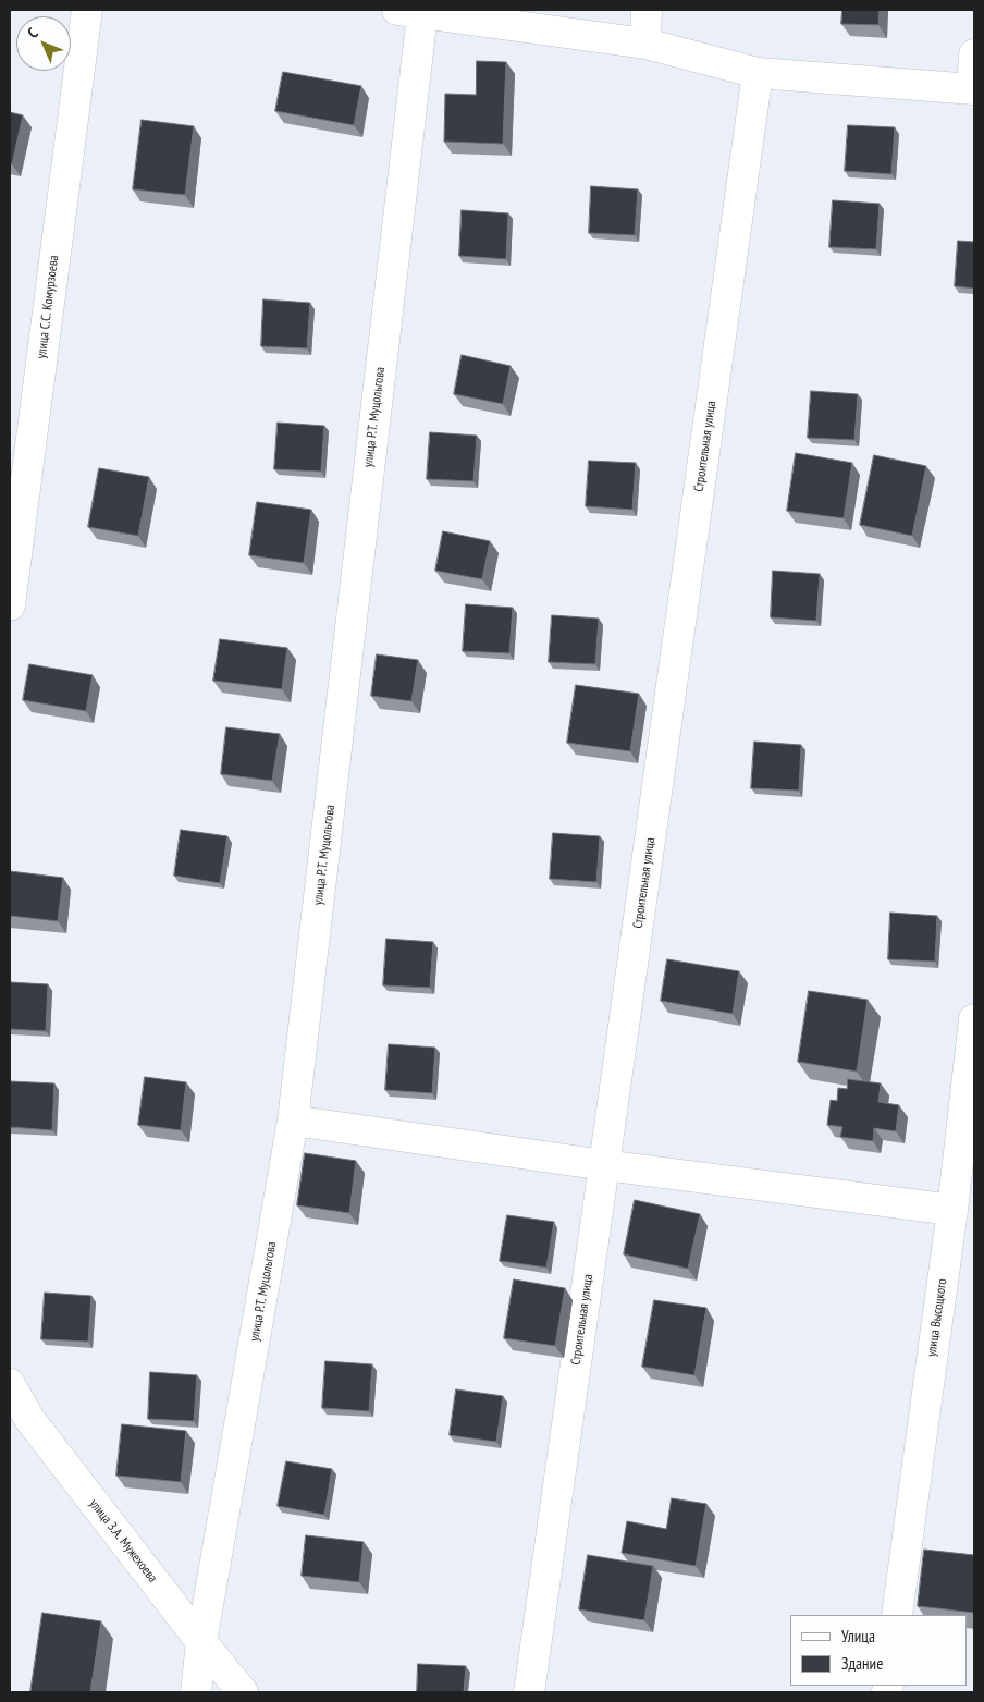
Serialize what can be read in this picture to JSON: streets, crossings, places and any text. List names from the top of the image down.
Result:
{
  "streets": {
    "street": [
      "улица С.С. Комурзоева",
      "улица Р.Т. Муцольгова",
      "Строительная улица",
      "улица Высоцкого",
      "улица З.А. Мужехоева"
    ]
  },
  "crossings": [
    ["улица Р.Т. Муцольгова", "улица З.А. Мужехоева"]
  ],
  "legend": ["Улица", "Здание"],
  "north": "top left"
}
